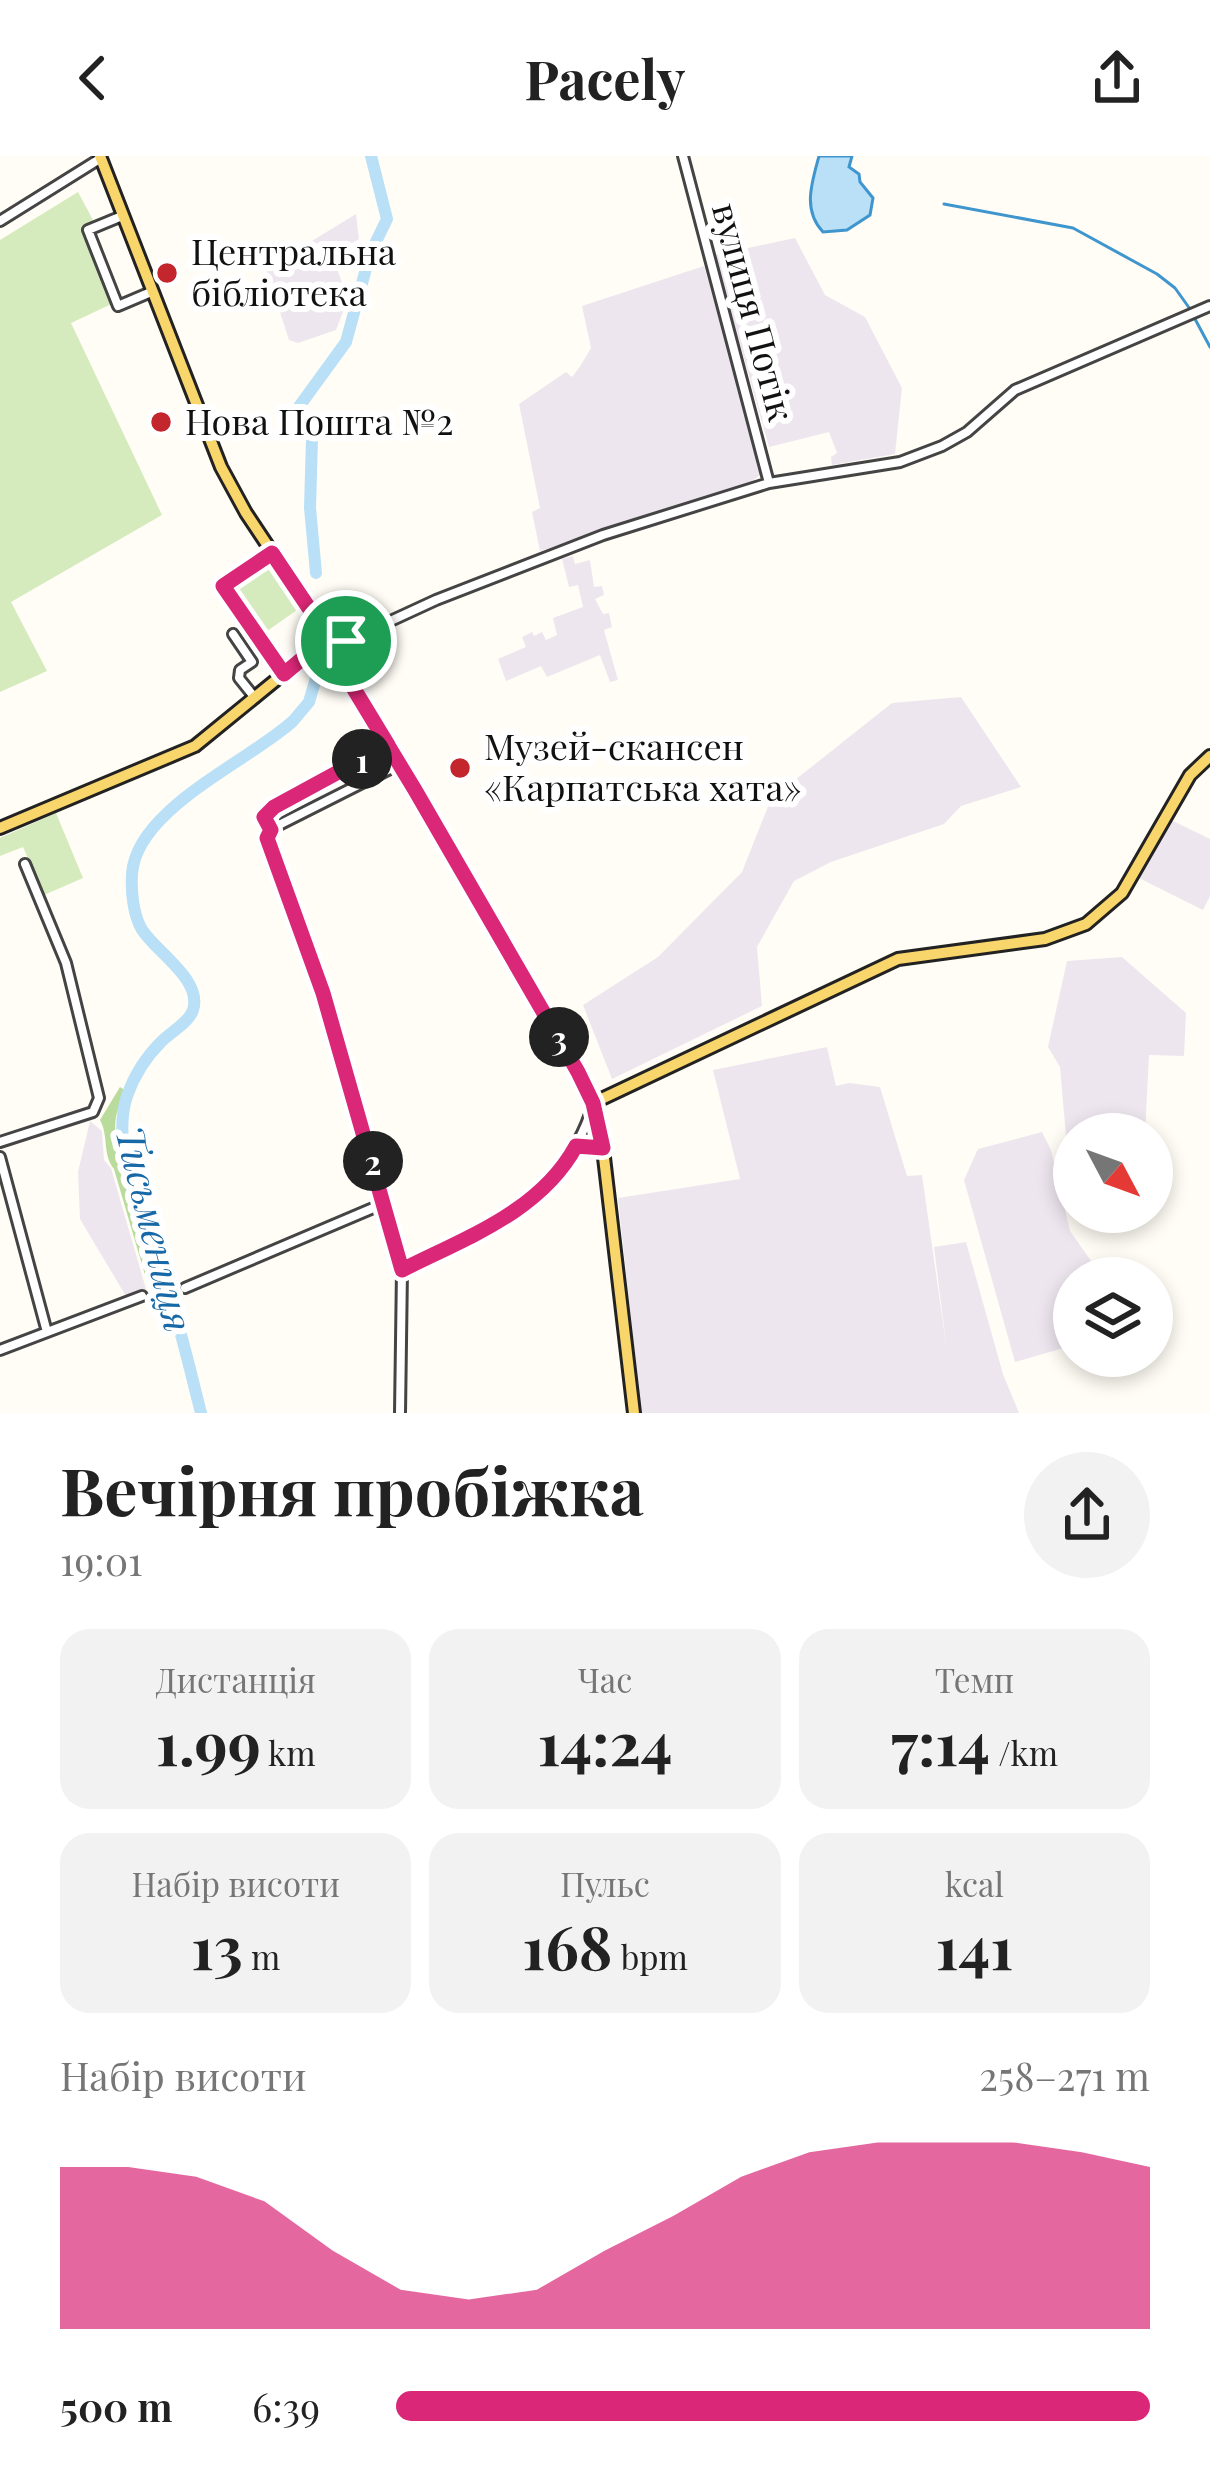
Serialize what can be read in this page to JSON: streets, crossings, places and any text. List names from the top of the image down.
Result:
{
  "streets": {
    "street": ["вулиця Потік"]
  },
  "water": ["Тисьмениця"],
  "places": ["Центральна бібліотека", "Нова Пошта №2", "Музей-скансен «Карпатська хата»"],
  "north": "bottom right",
  "page": {
    "header": "Pacely",
    "pins": ["1", "3", "2"],
    "heading": ["Вечірня пробіжка", "19:01"],
    "stats": [
      ["Дистанція", "1.99 km"],
      ["Час", "14:24"],
      ["Темп", "7:14 /km"],
      ["Набір висоти", "13 m"],
      ["Пульс", "168 bpm"],
      ["kcal", "141"]
    ],
    "chart": ["Набір висоти", "258–271 m"],
    "list": [
      {
        "name": "500 m",
        "note": "6:39"
      }
    ]
  }
}
